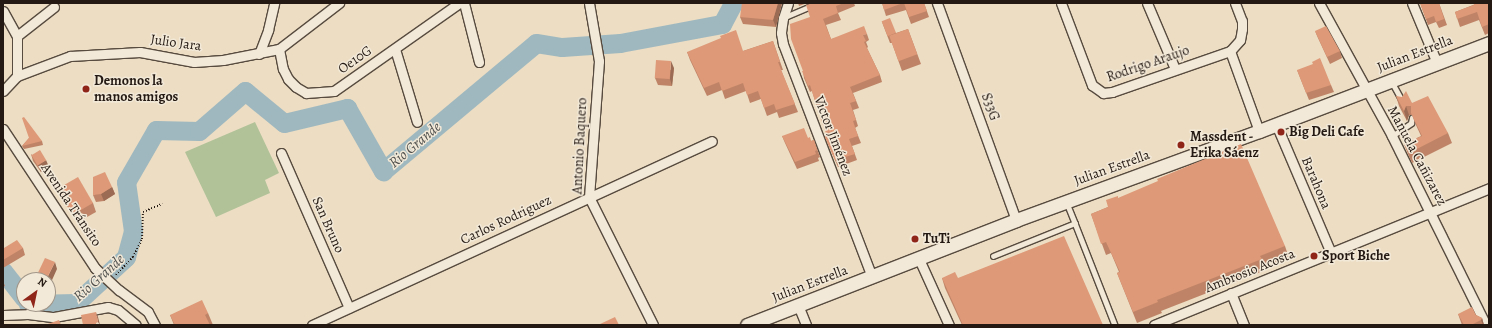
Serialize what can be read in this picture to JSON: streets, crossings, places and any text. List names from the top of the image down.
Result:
{
  "streets": {
    "street": [
      "Julio Jara",
      "Julian Estrella",
      "Oe10G",
      "Rodrigo Araujo",
      "S33G",
      "Victor Jiménez",
      "Antonio Baquero",
      "Manuela Cañizarez",
      "Barahona",
      "Avenida Tránsito",
      "Carlos Rodriguez",
      "San Bruno",
      "Ambrosio Acosta"
    ]
  },
  "crossings": [
    ["Julio Jara", "Oe10G"],
    ["Julian Estrella", "S33G"],
    ["Julian Estrella", "Victor Jiménez"],
    ["Julian Estrella", "Manuela Cañizarez"],
    ["Julian Estrella", "Barahona"],
    ["Antonio Baquero", "Carlos Rodriguez"],
    ["Manuela Cañizarez", "Ambrosio Acosta"],
    ["Barahona", "Ambrosio Acosta"],
    ["Carlos Rodriguez", "San Bruno"]
  ],
  "water": ["Rio Grande"],
  "places": [
    "Demonos la manos amigos",
    "Big Deli Cafe",
    "Massdent - Erika Sáenz",
    "TuTi",
    "Sport Biche"
  ],
  "north": "top right"
}
